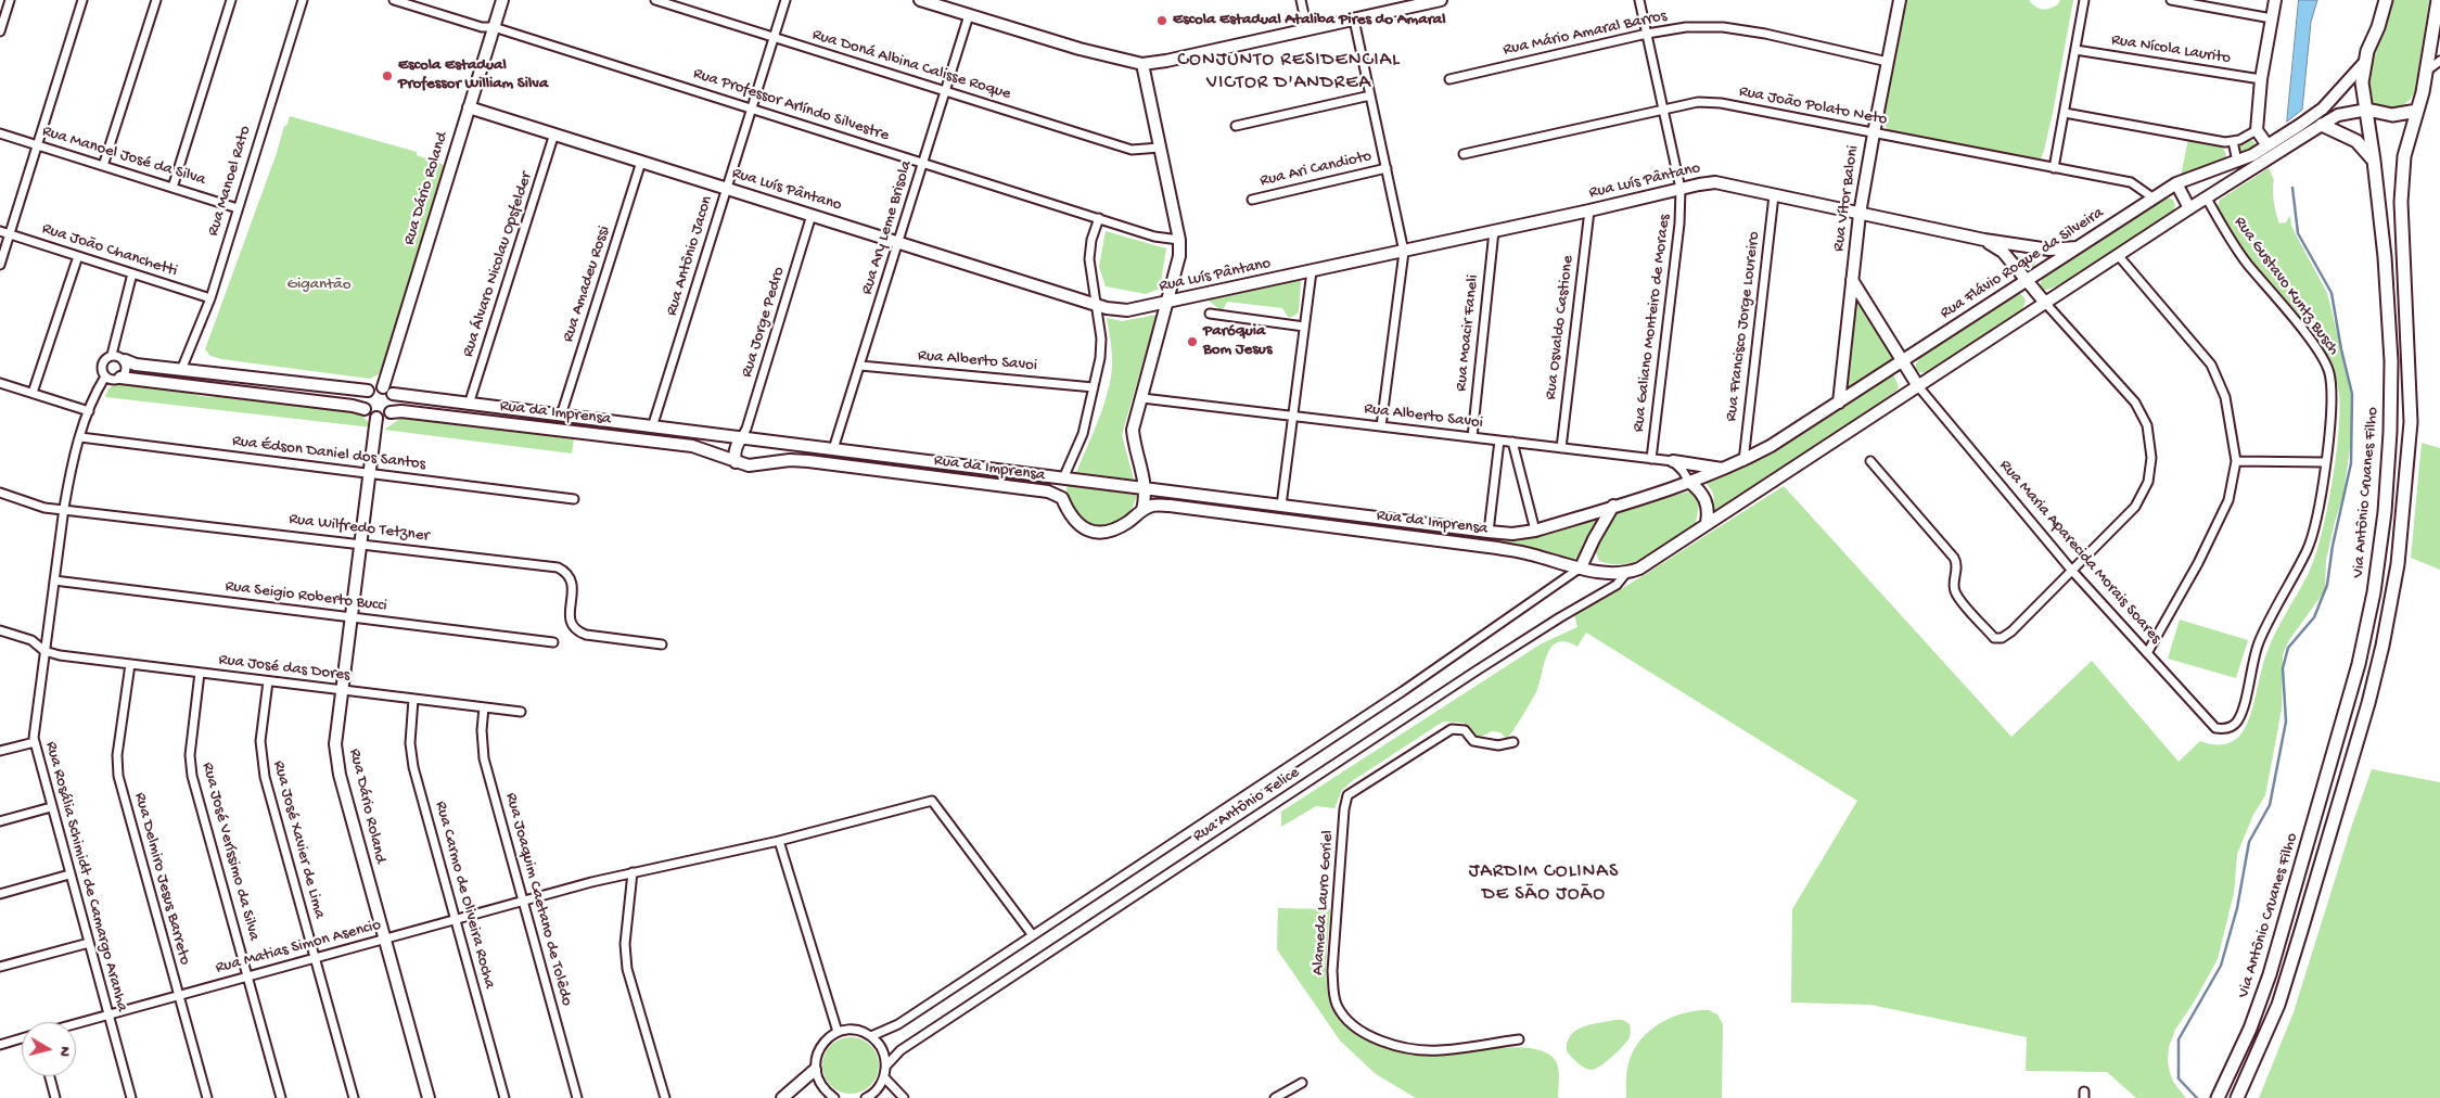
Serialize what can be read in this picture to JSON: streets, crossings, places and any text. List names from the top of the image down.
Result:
{
  "streets": {
    "main road": ["Via Antônio Cruanes Filho"],
    "street": [
      "Rua Mário Amaral Barros",
      "Rua Nícola Laurito",
      "Rua Doná Albina Calisse Roque",
      "Rua Professor Arlíndo Silvestre",
      "Rua João Polato Neto",
      "Rua Manoel José da Silva",
      "Rua Ari Candioto",
      "Rua Manoel Rato",
      "Rua Luís Pântano",
      "Rua Dário Roland",
      "Rua Vítor Baloni",
      "Rua Ary Leme Brisola",
      "Rua João Chanchetti",
      "Rua Antônio Jacon",
      "Rua Flávio Roque da Silveira",
      "Rua Álvaro Nicolau Opsfelder",
      "Rua Amadeu Rossi",
      "Rua Gustavo Kuntz Busch",
      "Rua Jorge Pedro",
      "Rua Galiano Monteiro de Moraes",
      "Rua Francisco Jorge Loureiro",
      "Rua Osvaldo Castione",
      "Rua Moacir Faneli",
      "Rua Alberto Savoi",
      "Rua da Imprensa",
      "Rua Édson Daniel dos Santos",
      "Rua Wilfredo Tetzner",
      "Rua Maria Aparecida Morais Soares",
      "Rua Seigio Roberto Bucci",
      "Rua José das Dores",
      "Rua Antônio Felice",
      "Rua José Xavier de Lima",
      "Rua José Veríssimo da Silva",
      "Rua Rosália Schimidt de Camargo Aranha",
      "Rua Delmiro Jesus Barreto",
      "Rua Carmo de Oliveira Rocha",
      "Rua Joaquim Caetano de Tolêdo",
      "Alameda Lauro Goriel",
      "Rua Matias Simon Asencio"
    ]
  },
  "crossings": [
    ["Rua Mário Amaral Barros", "Rua Vítor Baloni"],
    ["Rua Mário Amaral Barros", "Rua Galiano Monteiro de Moraes"],
    ["Rua Doná Albina Calisse Roque", "Rua Ary Leme Brisola"],
    ["Rua Doná Albina Calisse Roque", "Rua Antônio Jacon"],
    ["Rua Professor Arlíndo Silvestre", "Rua Dário Roland"],
    ["Rua Professor Arlíndo Silvestre", "Rua Ary Leme Brisola"],
    ["Rua Professor Arlíndo Silvestre", "Rua Antônio Jacon"],
    ["Rua João Polato Neto", "Rua Vítor Baloni"],
    ["Rua João Polato Neto", "Rua Flávio Roque da Silveira"],
    ["Rua João Polato Neto", "Rua Galiano Monteiro de Moraes"],
    ["Rua Manoel José da Silva", "Rua Manoel Rato"],
    ["Rua Manoel Rato", "Rua João Chanchetti"],
    ["Rua Luís Pântano", "Rua Dário Roland"],
    ["Rua Luís Pântano", "Rua Vítor Baloni"],
    ["Rua Luís Pântano", "Rua Ary Leme Brisola"],
    ["Rua Luís Pântano", "Rua Antônio Jacon"],
    ["Rua Luís Pântano", "Rua Flávio Roque da Silveira"],
    ["Rua Luís Pântano", "Rua Álvaro Nicolau Opsfelder"],
    ["Rua Luís Pântano", "Rua Amadeu Rossi"],
    ["Rua Luís Pântano", "Rua Jorge Pedro"],
    ["Rua Luís Pântano", "Rua Galiano Monteiro de Moraes"],
    ["Rua Luís Pântano", "Rua Francisco Jorge Loureiro"],
    ["Rua Luís Pântano", "Rua Osvaldo Castione"],
    ["Rua Luís Pântano", "Rua Moacir Faneli"],
    ["Rua Dário Roland", "Rua da Imprensa"],
    ["Rua Dário Roland", "Rua Édson Daniel dos Santos"],
    ["Rua Dário Roland", "Rua Wilfredo Tetzner"],
    ["Rua Dário Roland", "Rua Seigio Roberto Bucci"],
    ["Rua Dário Roland", "Rua José das Dores"],
    ["Rua Dário Roland", "Rua Matias Simon Asencio"],
    ["Rua Vítor Baloni", "Rua Flávio Roque da Silveira"],
    ["Rua Ary Leme Brisola", "Rua Alberto Savoi"],
    ["Rua Ary Leme Brisola", "Rua da Imprensa"],
    ["Rua Antônio Jacon", "Rua da Imprensa"],
    ["Rua Flávio Roque da Silveira", "Rua Francisco Jorge Loureiro"],
    ["Rua Flávio Roque da Silveira", "Rua da Imprensa"],
    ["Rua Flávio Roque da Silveira", "Via Antônio Cruanes Filho"],
    ["Rua Álvaro Nicolau Opsfelder", "Rua da Imprensa"],
    ["Rua Amadeu Rossi", "Rua da Imprensa"],
    ["Rua Gustavo Kuntz Busch", "Rua Maria Aparecida Morais Soares"],
    ["Rua Jorge Pedro", "Rua da Imprensa"],
    ["Rua Galiano Monteiro de Moraes", "Rua Alberto Savoi"],
    ["Rua Osvaldo Castione", "Rua Alberto Savoi"],
    ["Rua Moacir Faneli", "Rua Alberto Savoi"],
    ["Rua da Imprensa", "Rua Antônio Felice"],
    ["Rua Édson Daniel dos Santos", "Rua Rosália Schimidt de Camargo Aranha"],
    ["Rua Wilfredo Tetzner", "Rua Rosália Schimidt de Camargo Aranha"],
    ["Rua Seigio Roberto Bucci", "Rua Rosália Schimidt de Camargo Aranha"],
    ["Rua José das Dores", "Rua José Xavier de Lima"],
    ["Rua José das Dores", "Rua José Veríssimo da Silva"],
    ["Rua José das Dores", "Rua Rosália Schimidt de Camargo Aranha"],
    ["Rua José das Dores", "Rua Delmiro Jesus Barreto"],
    ["Rua José das Dores", "Rua Carmo de Oliveira Rocha"],
    ["Rua José das Dores", "Rua Joaquim Caetano de Tolêdo"],
    ["Rua Antônio Felice", "Rua Matias Simon Asencio"],
    ["Rua José Xavier de Lima", "Rua Matias Simon Asencio"],
    ["Rua José Veríssimo da Silva", "Rua Matias Simon Asencio"],
    ["Rua Rosália Schimidt de Camargo Aranha", "Rua Matias Simon Asencio"],
    ["Rua Delmiro Jesus Barreto", "Rua Matias Simon Asencio"],
    ["Rua Carmo de Oliveira Rocha", "Rua Matias Simon Asencio"],
    ["Rua Joaquim Caetano de Tolêdo", "Rua Matias Simon Asencio"]
  ],
  "districts": ["CONJUNTO RESIDENCIAL VICTOR D'ANDREA", "JARDIM COLINAS DE SÃO JOÃO"],
  "parks": ["Gigantão"],
  "places": ["Escola Estadual Ataliba Pires do Amaral", "Escola Estadual Professor William Silva", "Paróquia Bom Jesus"],
  "north": "right"
}
